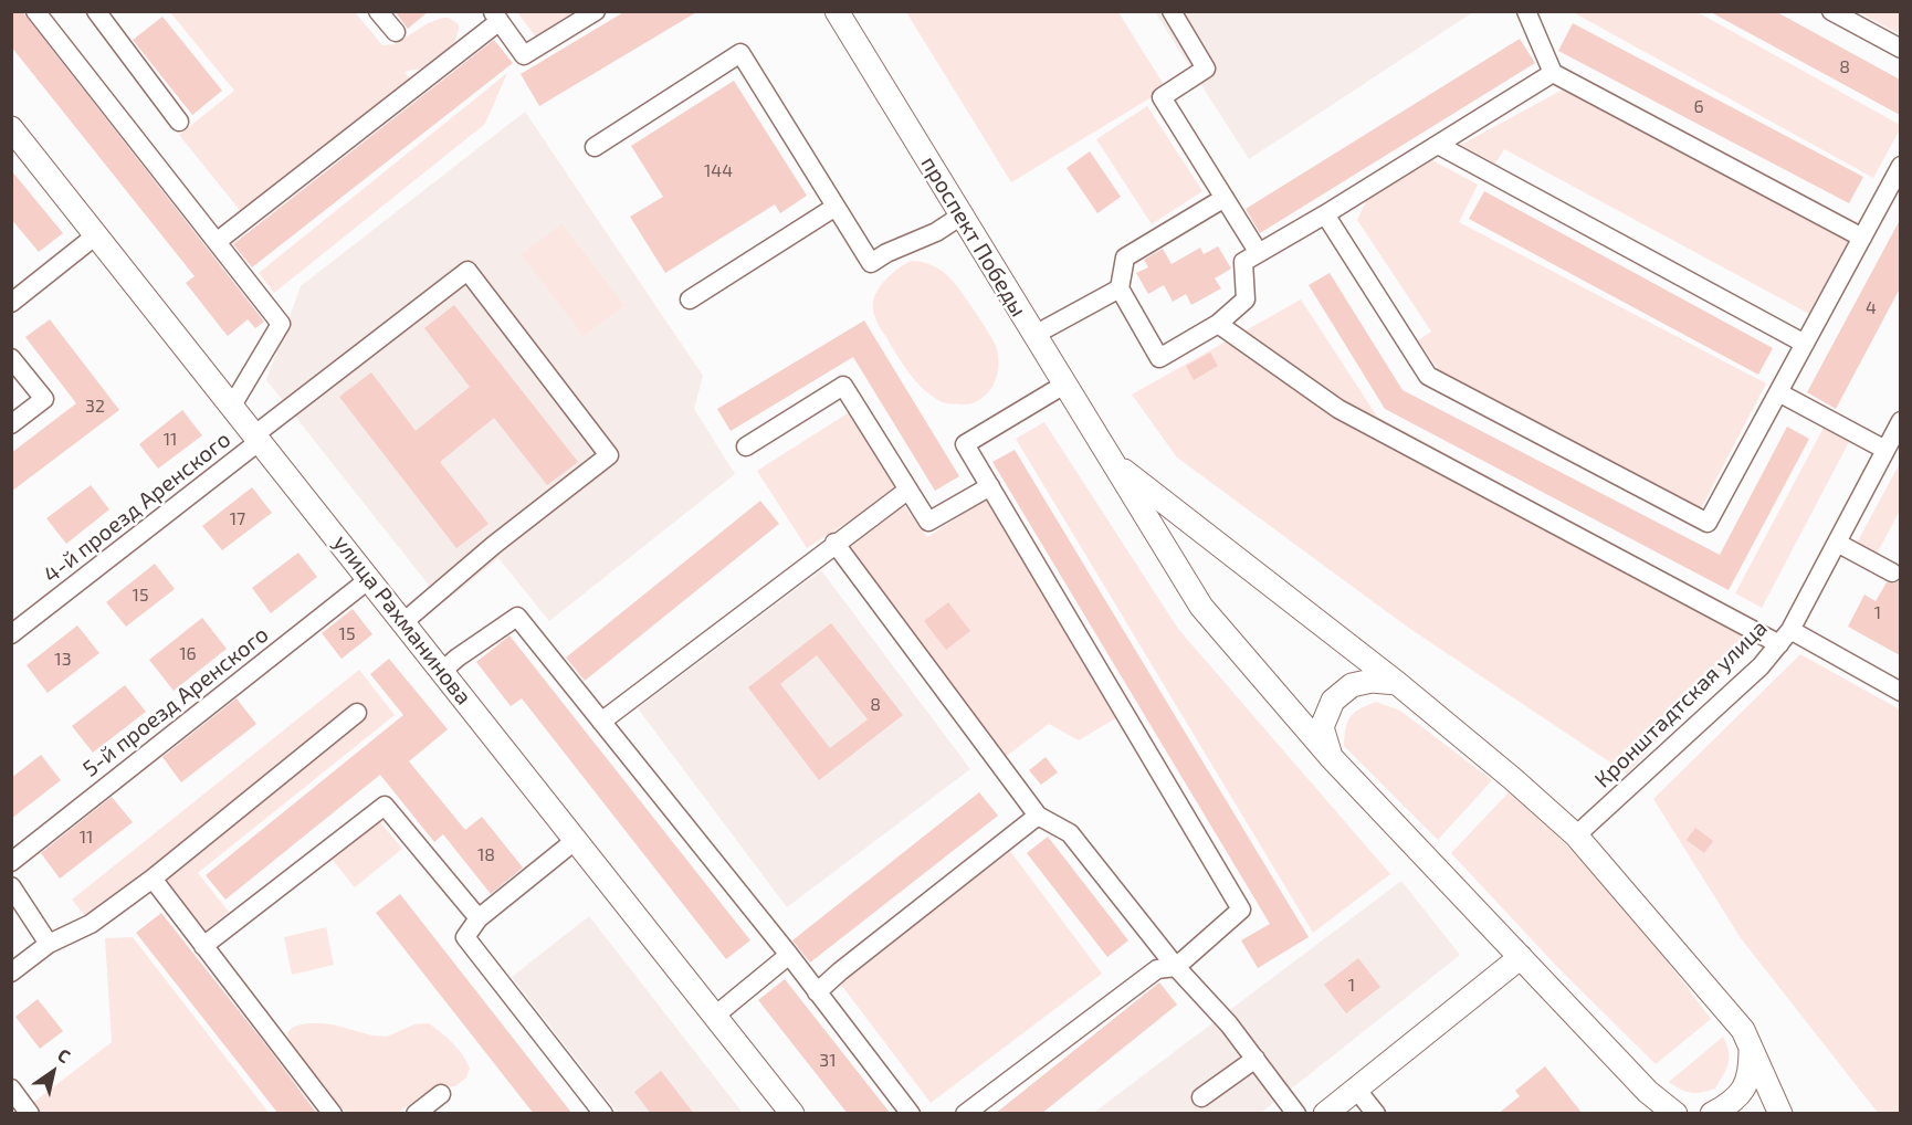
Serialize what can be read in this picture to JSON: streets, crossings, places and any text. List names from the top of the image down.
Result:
{
  "streets": {
    "main road": ["проспект Победы", "улица Рахманинова"],
    "street": ["4-й проезд Аренского", "5-й проезд Аренского", "Кронштадтская улица"]
  },
  "crossings": [
    ["проспект Победы", "Кронштадтская улица"],
    ["4-й проезд Аренского", "улица Рахманинова"],
    ["улица Рахманинова", "5-й проезд Аренского"]
  ],
  "house_numbers": [
    "8",
    "6",
    "144",
    "4",
    "32",
    "11",
    "17",
    "15",
    "1",
    "15",
    "16",
    "13",
    "8",
    "11",
    "18",
    "1",
    "31"
  ],
  "north": "top right"
}
